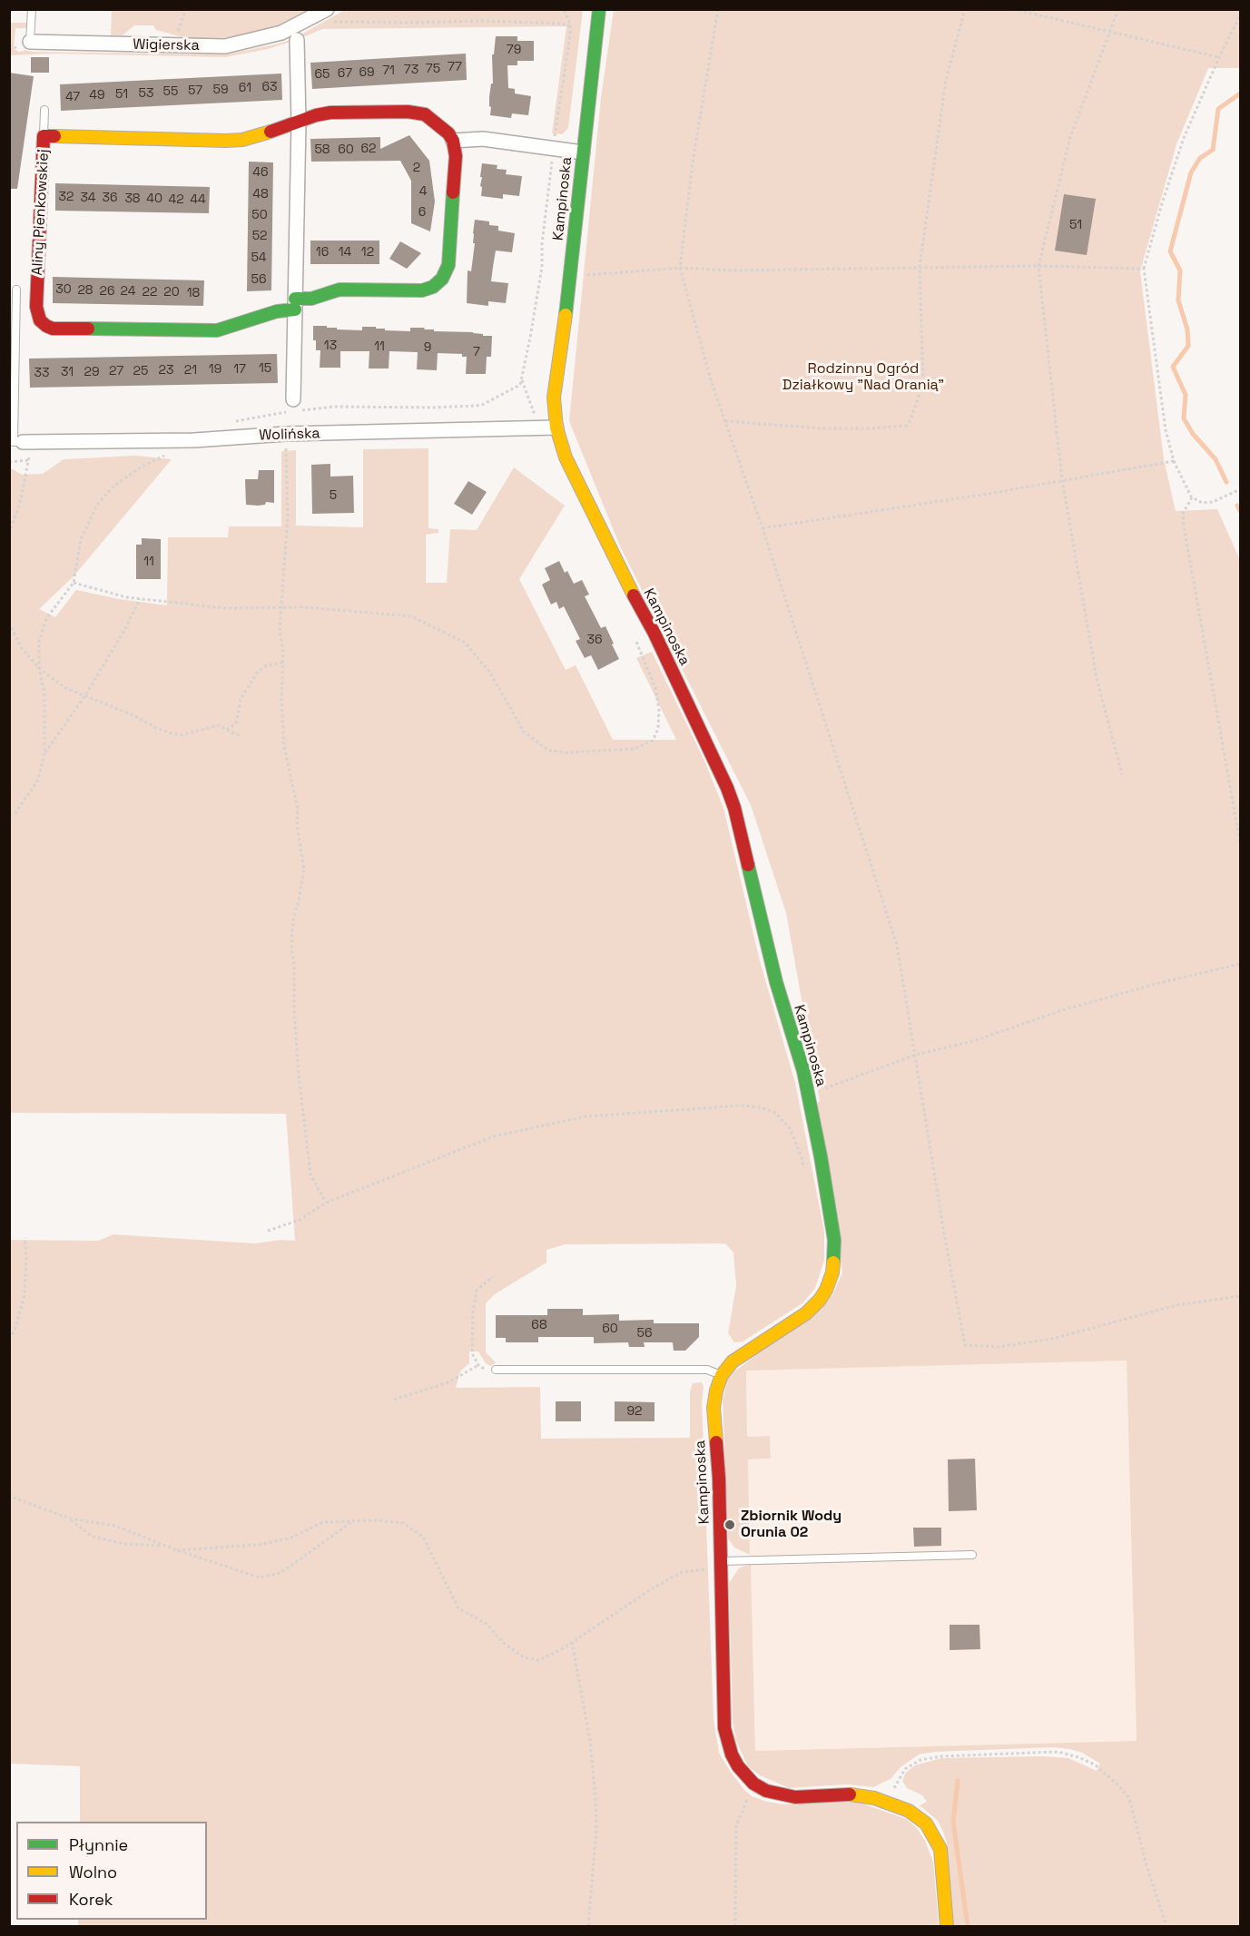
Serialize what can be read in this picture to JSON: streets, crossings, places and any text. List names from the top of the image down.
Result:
{
  "streets": {
    "street": [
      "Wigierska",
      "Kampinoska",
      "Aliny Pienkowskiej",
      "Wolińska"
    ]
  },
  "crossings": [
    ["Kampinoska", "Wolińska"],
    ["Aliny Pienkowskiej", "Wolińska"]
  ],
  "parks": ["Rodzinny Ogród Działkowy \"Nad Oranią\""],
  "places": ["Zbiornik Wody Orunia 02"],
  "house_numbers": [
    "79",
    "77",
    "75",
    "73",
    "71",
    "69",
    "67",
    "65",
    "63",
    "61",
    "59",
    "57",
    "55",
    "53",
    "51",
    "49",
    "47",
    "62",
    "58",
    "60",
    "2",
    "46",
    "4",
    "48",
    "32",
    "34",
    "36",
    "38",
    "40",
    "42",
    "44",
    "6",
    "50",
    "51",
    "52",
    "16",
    "14",
    "12",
    "54",
    "56",
    "30",
    "28",
    "26",
    "24",
    "22",
    "20",
    "18",
    "13",
    "11",
    "9",
    "7",
    "15",
    "19",
    "17",
    "23",
    "21",
    "27",
    "25",
    "31",
    "29",
    "33",
    "5",
    "11",
    "36",
    "68",
    "60",
    "56",
    "92"
  ],
  "legend": ["Płynnie", "Wolno", "Korek"]
}
